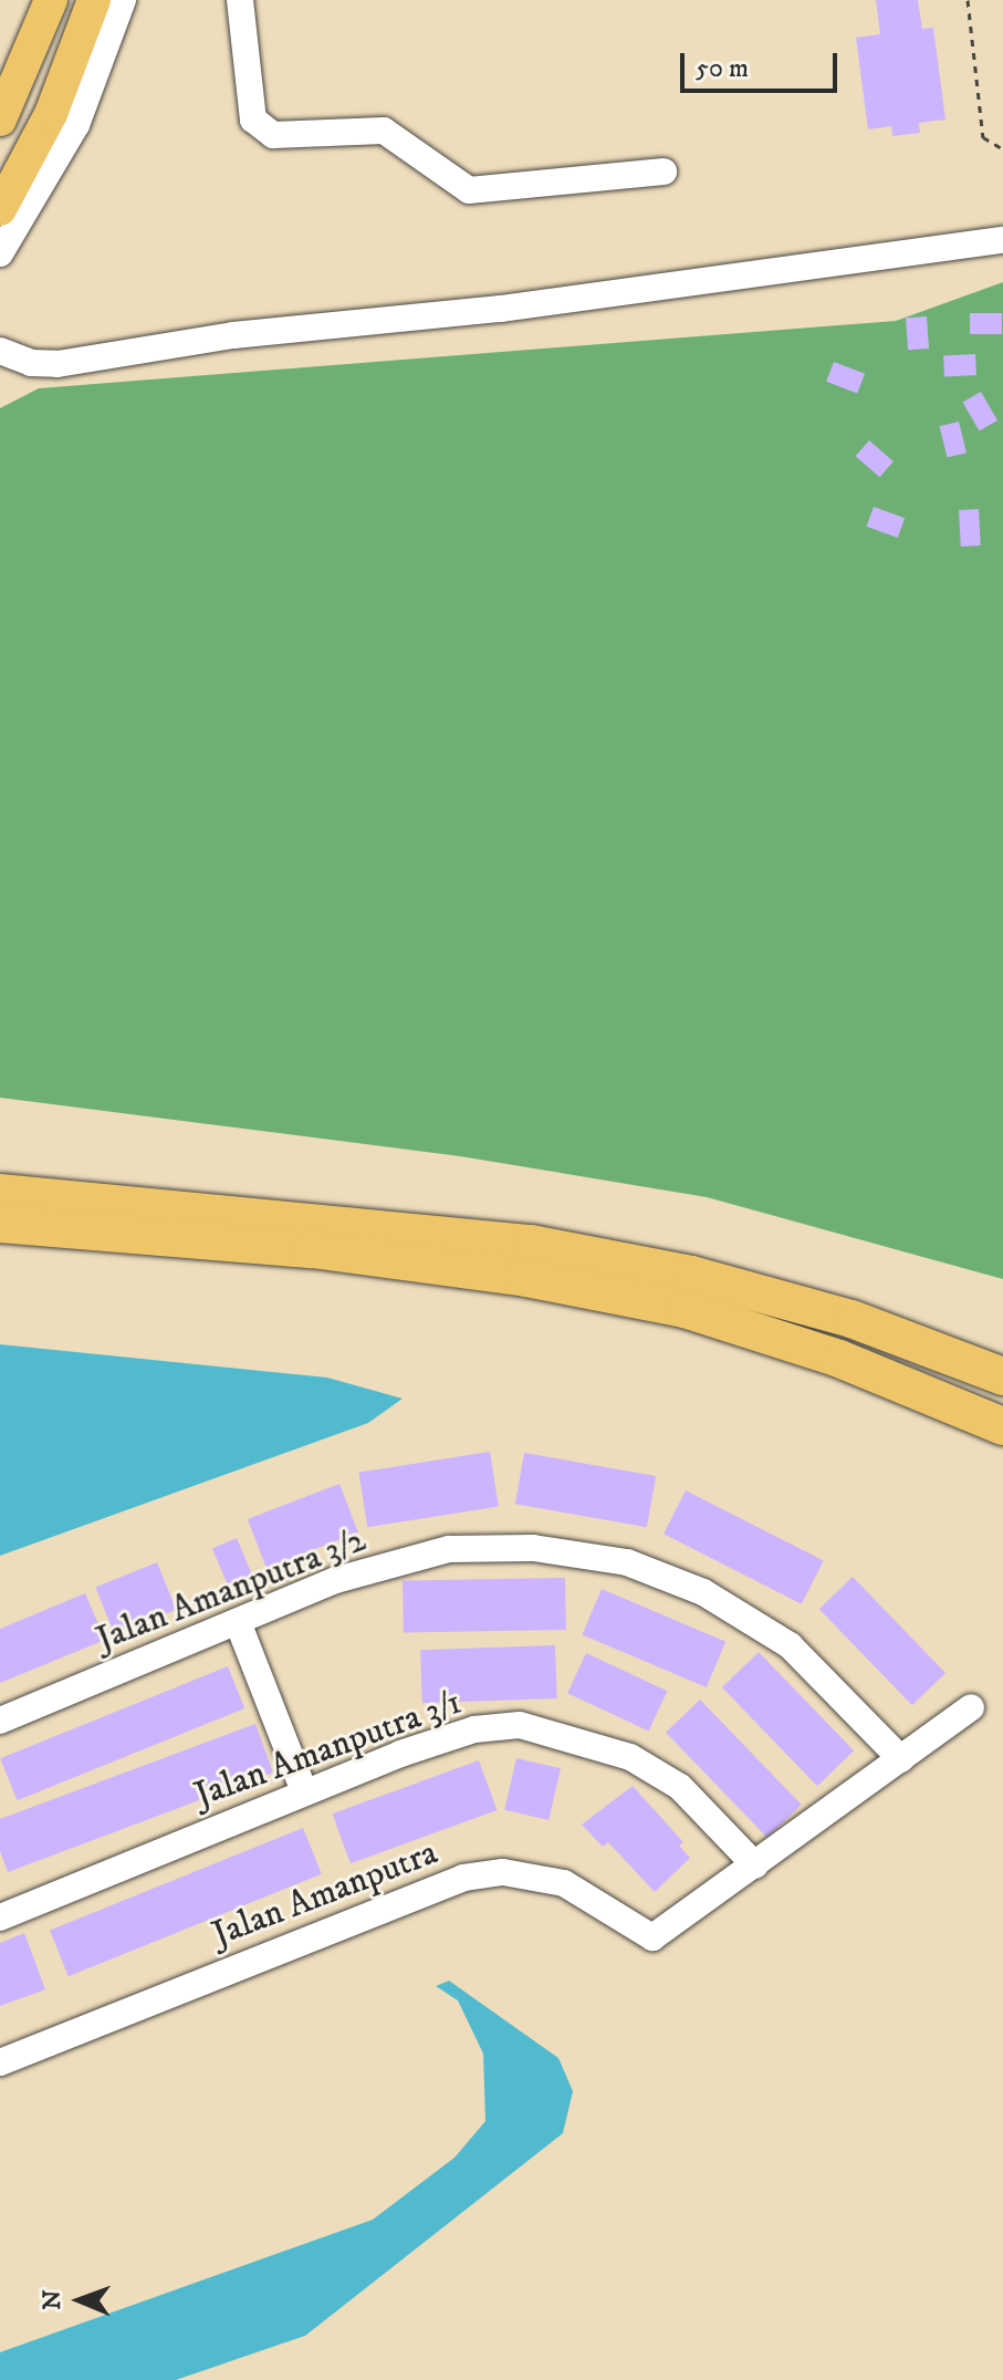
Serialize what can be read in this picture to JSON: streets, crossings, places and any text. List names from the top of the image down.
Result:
{
  "streets": {
    "street": ["Jalan Amanputra 3/2", "Jalan Amanputra 3/1", "Jalan Amanputra"]
  },
  "crossings": [
    ["Jalan Amanputra 3/2", "Jalan Amanputra"],
    ["Jalan Amanputra 3/1", "Jalan Amanputra"]
  ],
  "scale_bar": "50 m",
  "north": "left"
}
